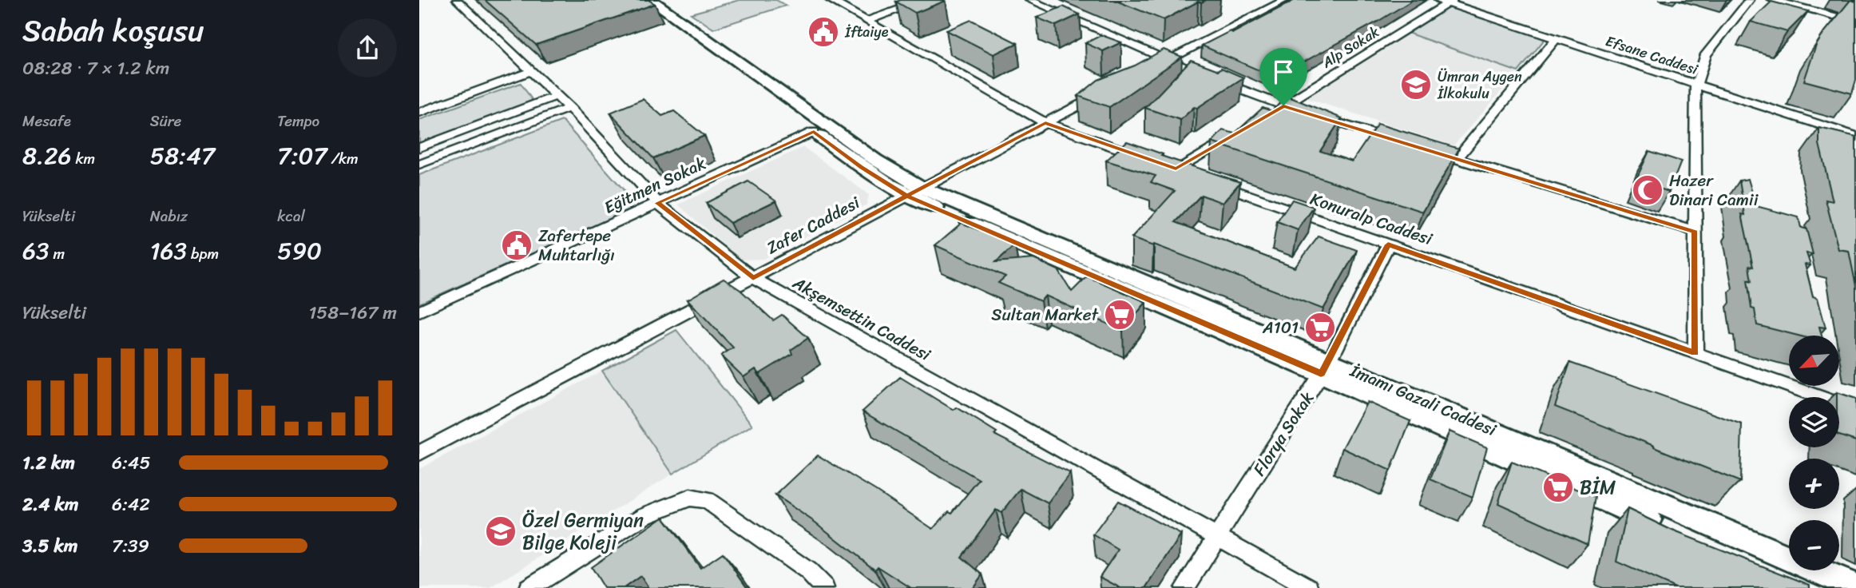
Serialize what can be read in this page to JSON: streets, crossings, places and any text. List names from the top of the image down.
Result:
{
  "streets": {
    "main road": ["İmamı Gazali Caddesi"],
    "street": [
      "Alp Sokak",
      "Efsane Caddesi",
      "Eğitmen Sokak",
      "Konuralp Caddesi",
      "Zafer Caddesi",
      "Akşemsettin Caddesi",
      "Florya Sokak"
    ]
  },
  "crossings": [
    ["Alp Sokak", "Efsane Caddesi"],
    ["Eğitmen Sokak", "Akşemsettin Caddesi"],
    ["Eğitmen Sokak", "İmamı Gazali Caddesi"],
    ["Konuralp Caddesi", "Florya Sokak"],
    ["Zafer Caddesi", "Akşemsettin Caddesi"],
    ["Zafer Caddesi", "İmamı Gazali Caddesi"],
    ["Akşemsettin Caddesi", "Florya Sokak"],
    ["İmamı Gazali Caddesi", "Florya Sokak"]
  ],
  "places": {
    "public building": ["İftaiye", "Zafertepe Muhtarlığı"],
    "school or university": ["Ümran Aygen İlkokulu", "Özel Germiyan Bilge Koleji"],
    "mosque": ["Hazer Dinari Camii"],
    "supermarket": ["Sultan Market", "A101", "BİM"]
  },
  "north": "bottom left",
  "page": {
    "heading": ["Sabah koşusu", "08:28 · 7 × 1.2 km"],
    "stats": [
      ["Mesafe", "8.26 km"],
      ["Süre", "58:47"],
      ["Tempo", "7:07 /km"],
      ["Yükselti", "63 m"],
      ["Nabız", "163 bpm"],
      ["kcal", "590"]
    ],
    "chart": ["Yükselti", "158–167 m"],
    "map_buttons": ["+", "−"],
    "list": [
      {
        "name": "1.2 km",
        "note": "6:45"
      },
      {
        "name": "2.4 km",
        "note": "6:42"
      },
      {
        "name": "3.5 km",
        "note": "7:39"
      }
    ]
  }
}
